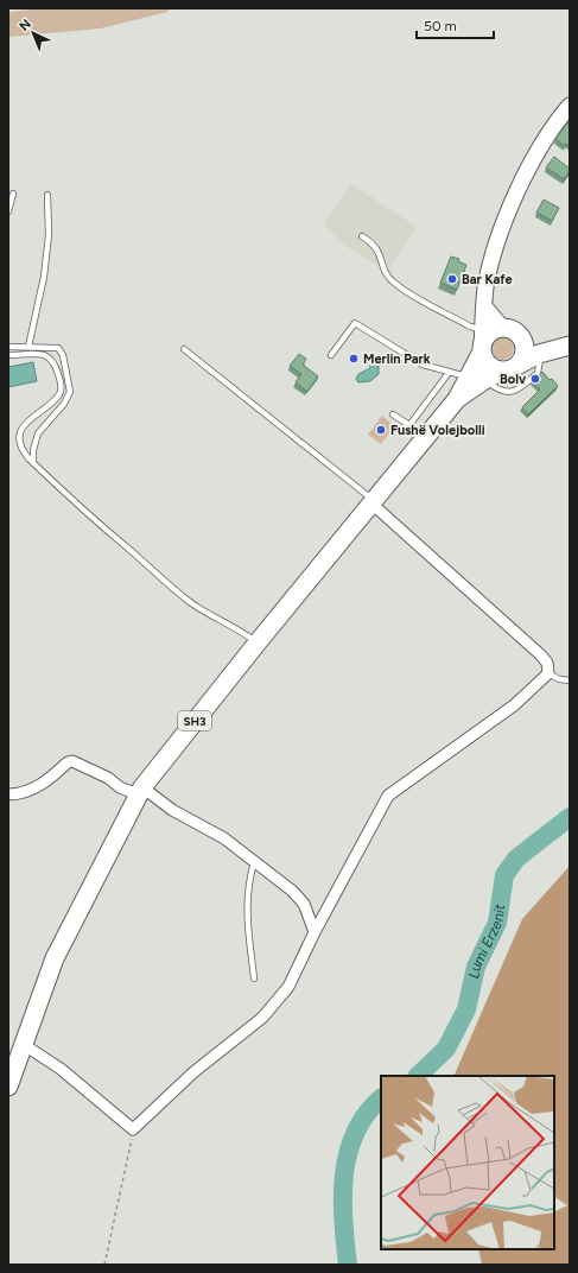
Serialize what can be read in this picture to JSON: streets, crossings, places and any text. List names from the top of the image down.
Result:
{
  "streets": {
    "main road": ["SH3"]
  },
  "water": ["Lumi Erzenit"],
  "places": [
    "Bar Kafe",
    "Merlin Park",
    "Bolv",
    "Fushë Volejbolli"
  ],
  "scale_bar": "50 m",
  "north": "top left"
}
